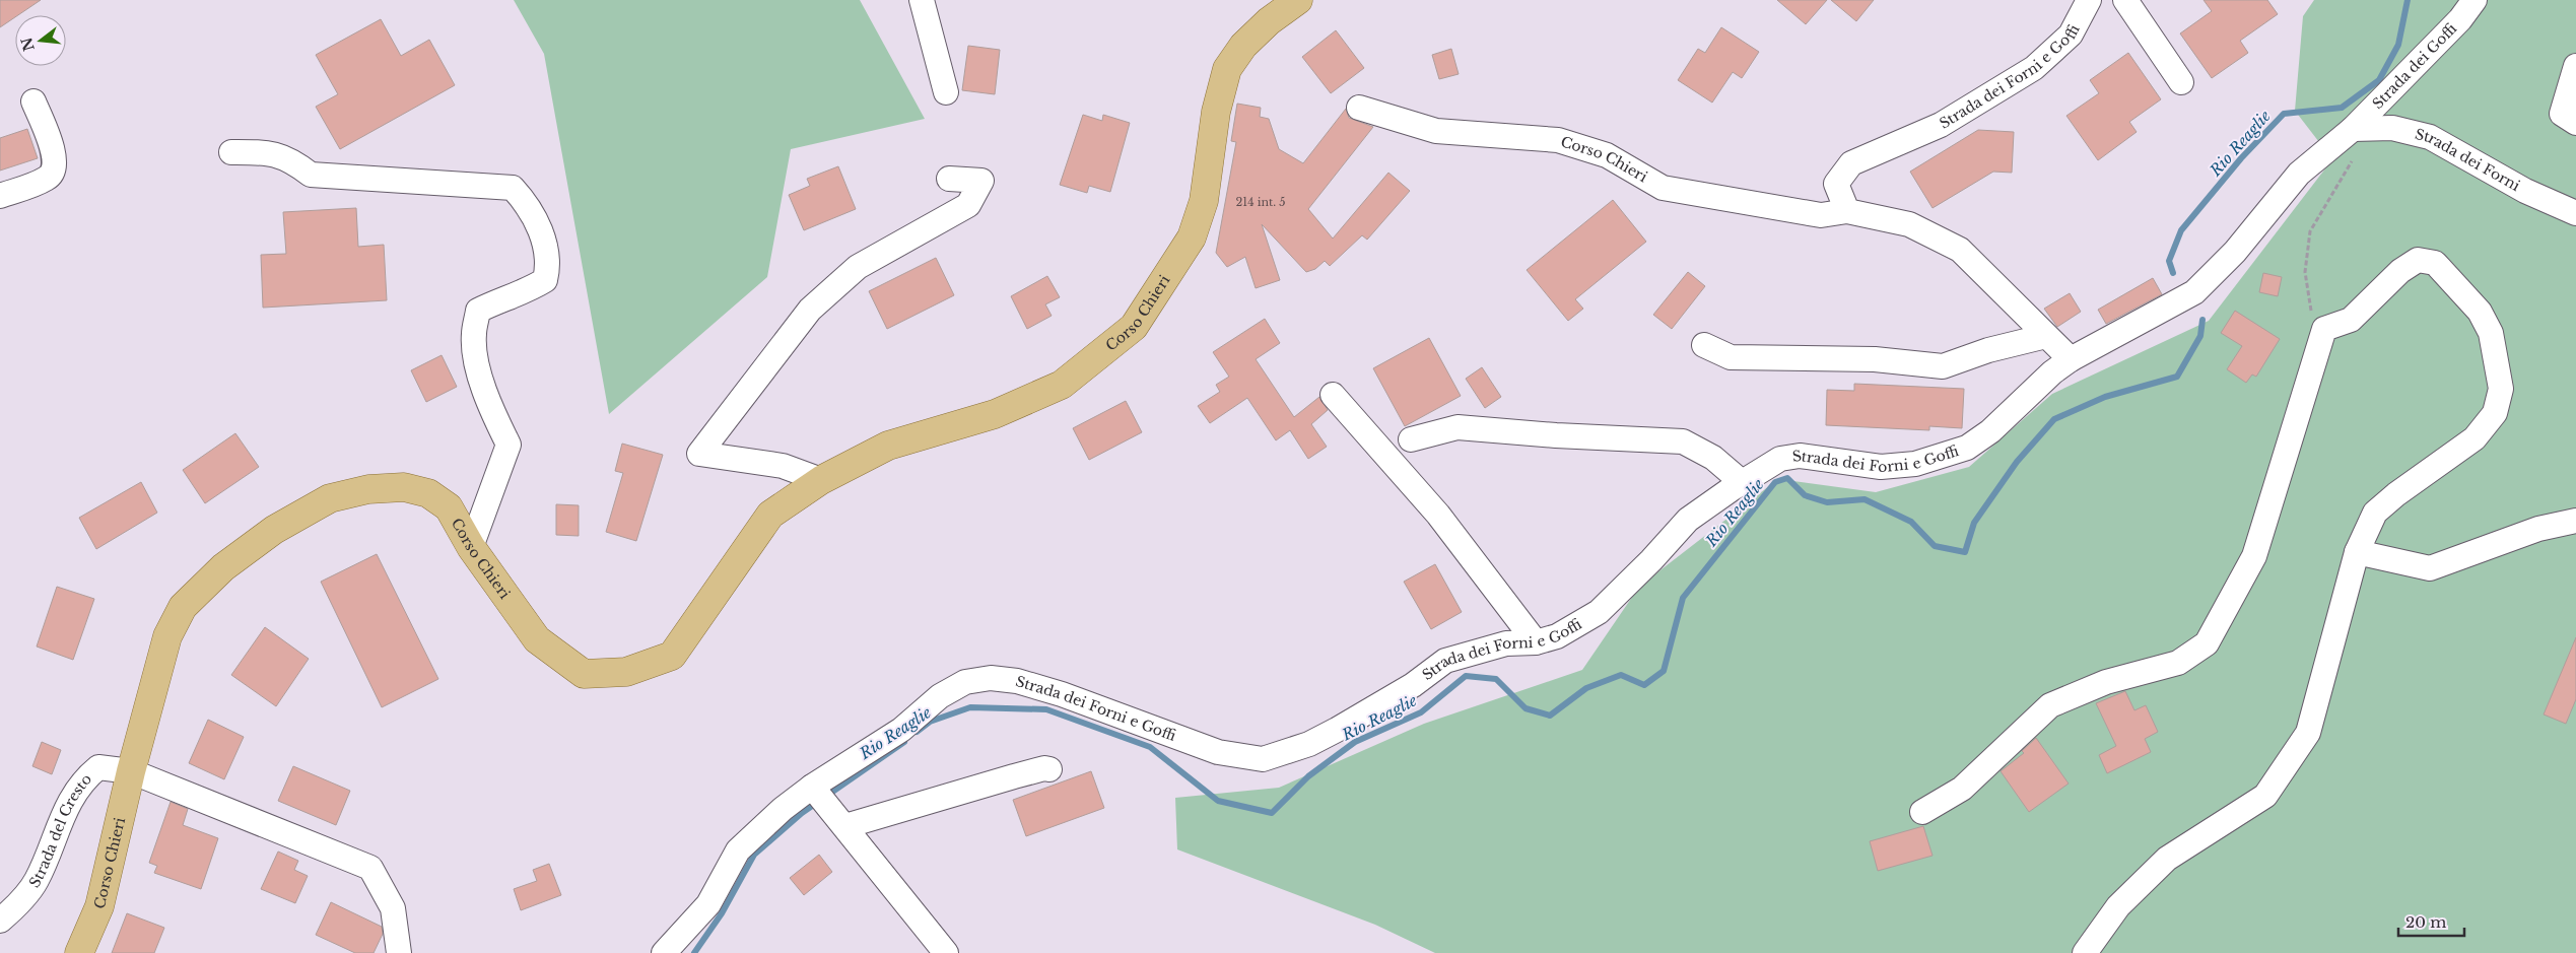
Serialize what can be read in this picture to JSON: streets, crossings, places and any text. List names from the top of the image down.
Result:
{
  "streets": {
    "main road": ["Corso Chieri"],
    "street": [
      "Strada dei Goffi",
      "Strada dei Forni e Goffi",
      "Strada dei Forni",
      "Strada del Cresto"
    ]
  },
  "crossings": [
    ["Strada dei Goffi", "Strada dei Forni e Goffi"],
    ["Strada dei Goffi", "Strada dei Forni"],
    ["Strada dei Forni e Goffi", "Corso Chieri"],
    ["Strada dei Forni e Goffi", "Strada dei Forni"],
    ["Corso Chieri", "Strada del Cresto"]
  ],
  "water": ["Rio Reaglie"],
  "house_numbers": ["214 int. 5"],
  "scale_bar": "20 m",
  "north": "left"
}
